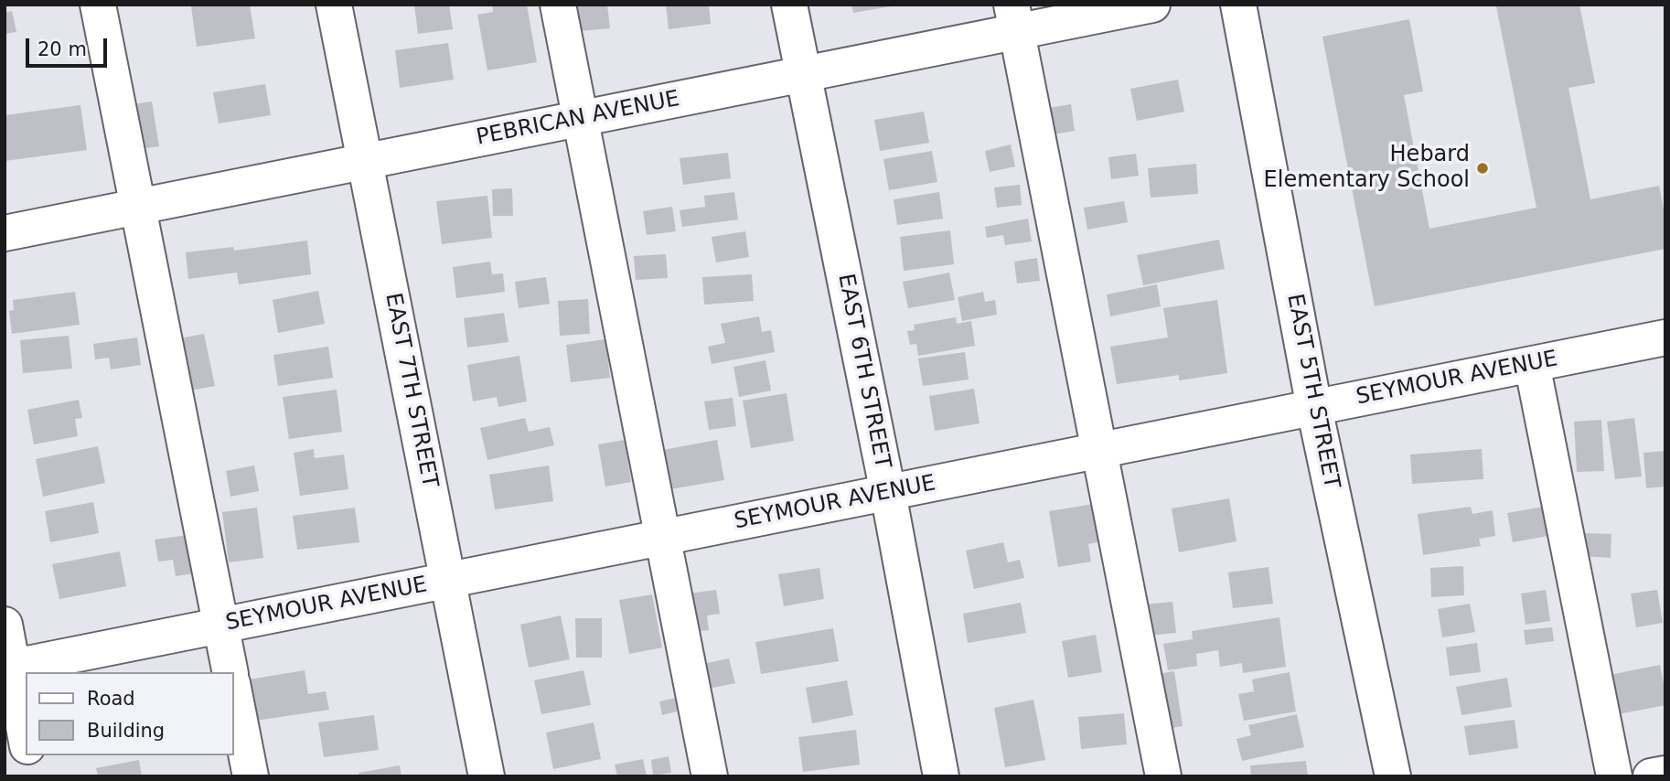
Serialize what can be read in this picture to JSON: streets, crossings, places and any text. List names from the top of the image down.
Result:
{
  "streets": {
    "street": [
      "PEBRICAN AVENUE",
      "EAST 6TH STREET",
      "SEYMOUR AVENUE",
      "EAST 7TH STREET",
      "EAST 5TH STREET"
    ]
  },
  "crossings": [
    ["PEBRICAN AVENUE", "EAST 6TH STREET"],
    ["PEBRICAN AVENUE", "EAST 7TH STREET"],
    ["EAST 6TH STREET", "SEYMOUR AVENUE"],
    ["SEYMOUR AVENUE", "EAST 7TH STREET"],
    ["SEYMOUR AVENUE", "EAST 5TH STREET"]
  ],
  "places": ["Hebard Elementary School"],
  "legend": ["Road", "Building"],
  "scale_bar": "20 m"
}
